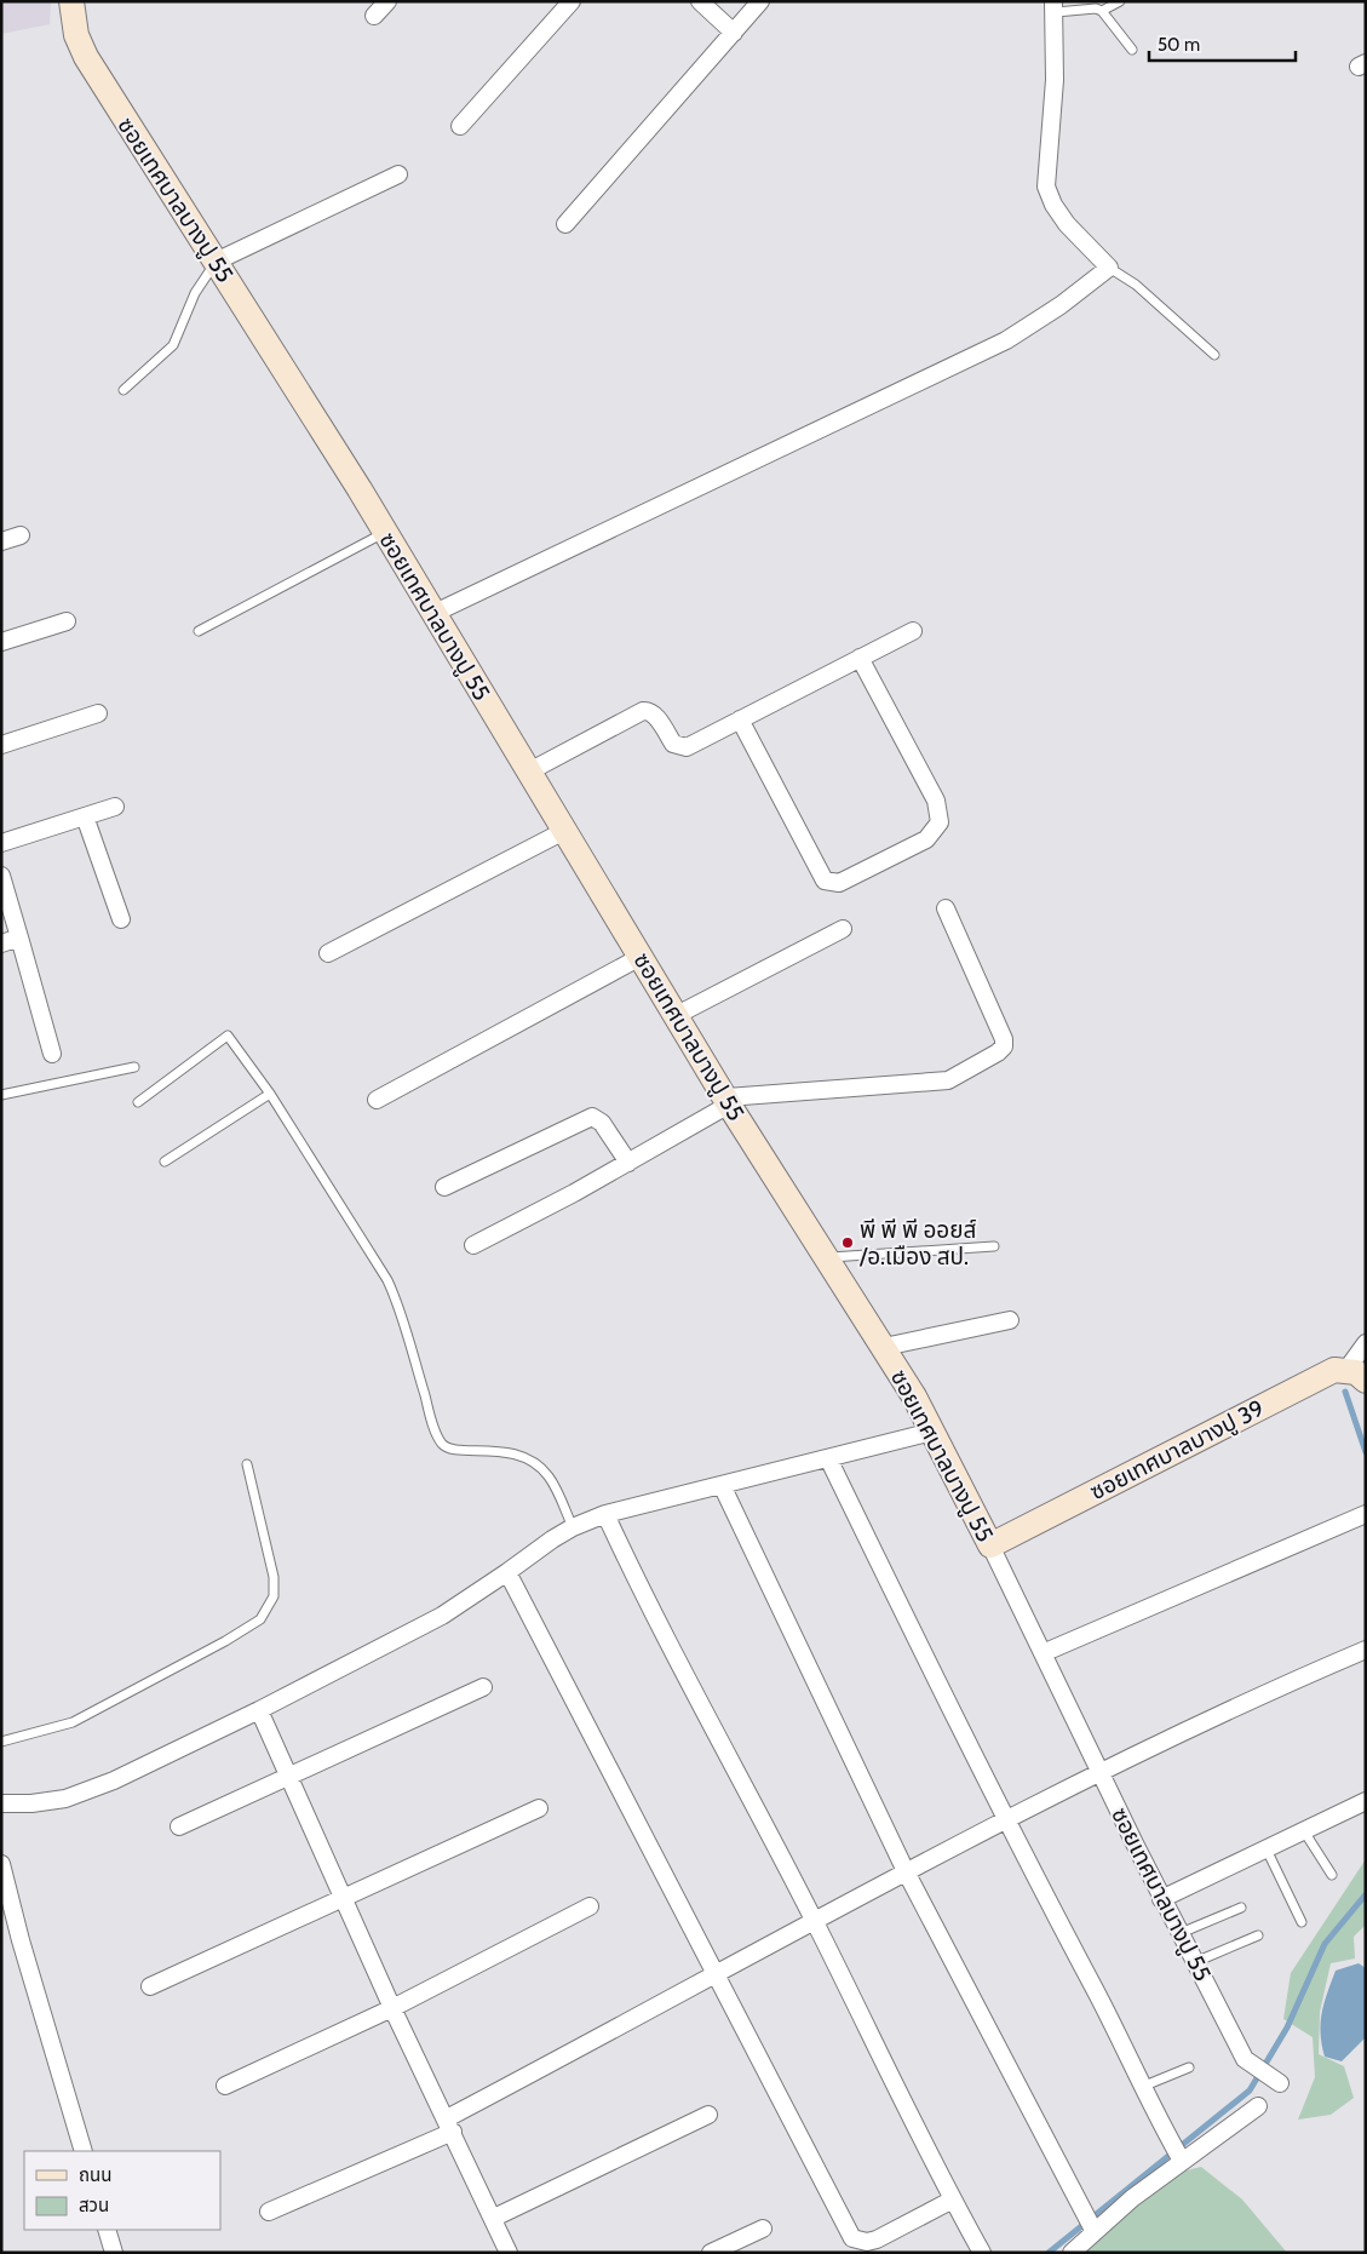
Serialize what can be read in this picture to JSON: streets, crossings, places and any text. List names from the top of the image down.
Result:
{
  "streets": {
    "street": ["ซอยเทศบาลบางปู 55", "ซอยเทศบาลบางปู 39"]
  },
  "crossings": [
    ["ซอยเทศบาลบางปู 55", "ซอยเทศบาลบางปู 39"]
  ],
  "places": ["พี พี พี ออยส์ /อ.เมือง สป."],
  "legend": ["ถนน", "สวน"],
  "scale_bar": "50 m"
}
